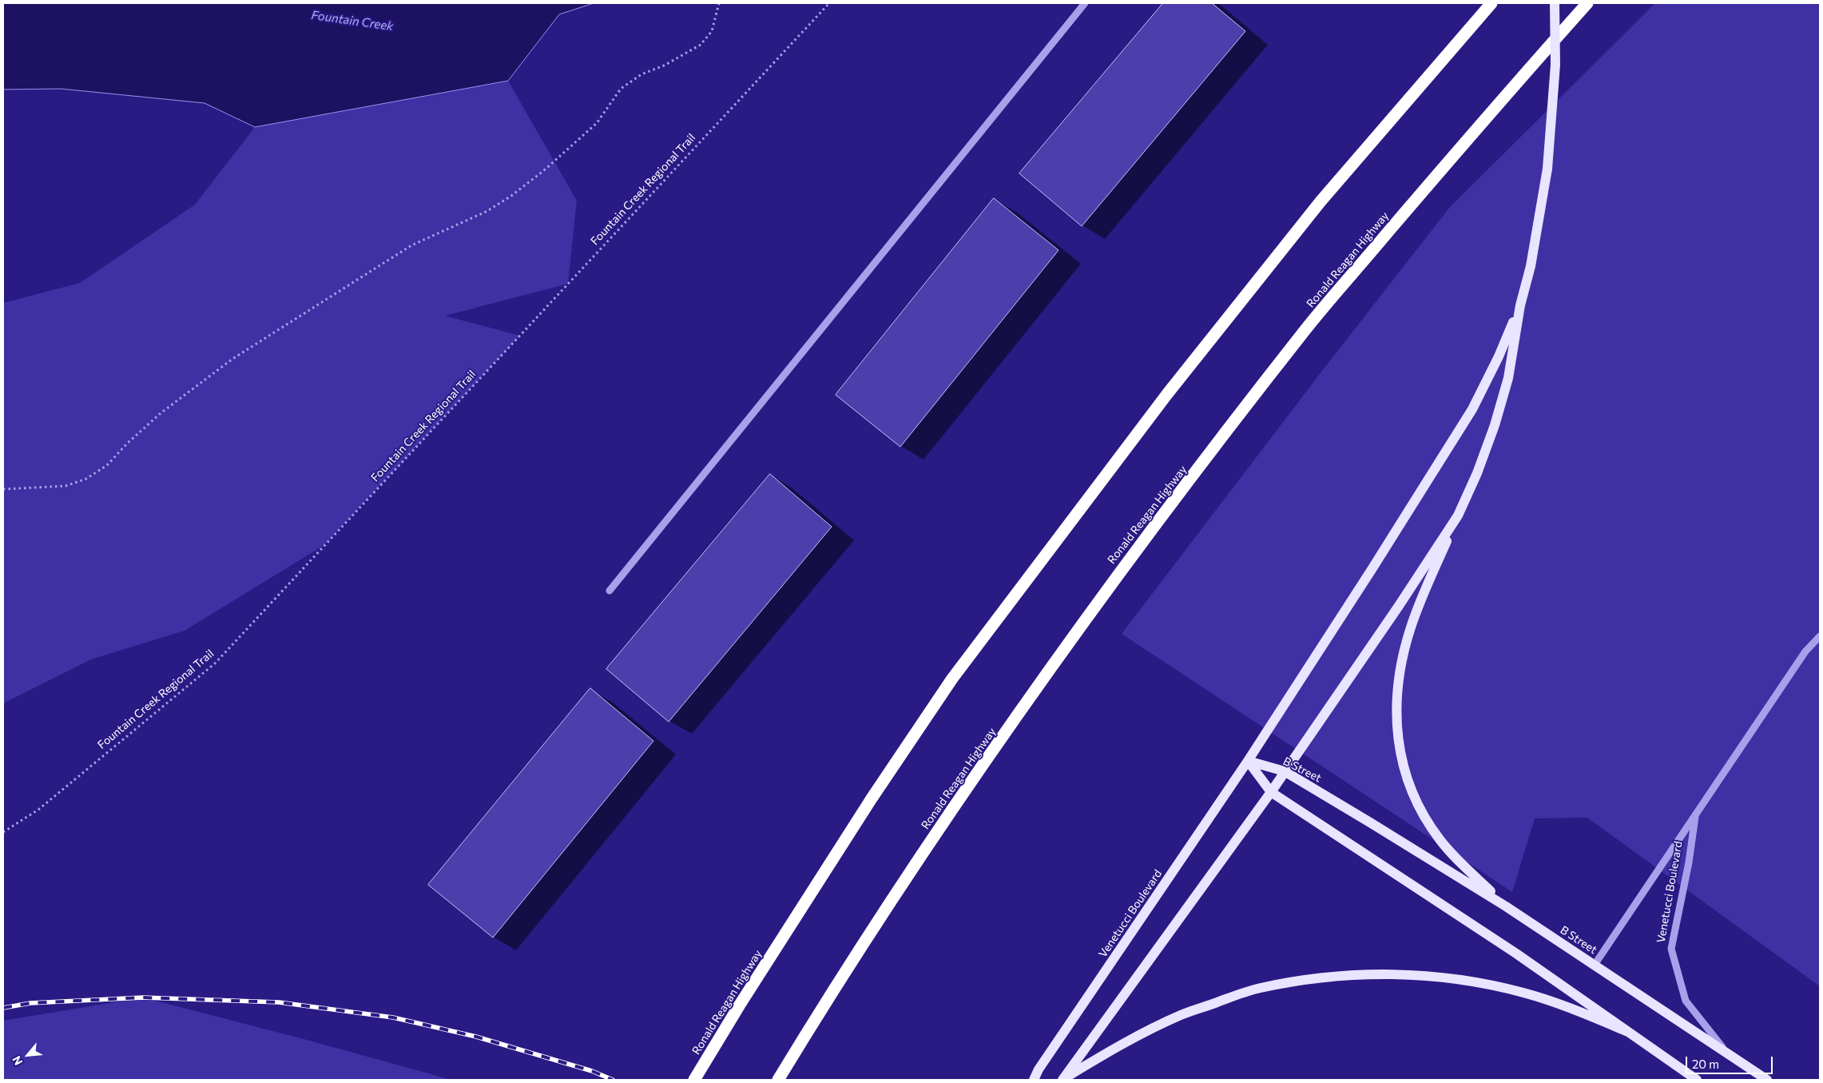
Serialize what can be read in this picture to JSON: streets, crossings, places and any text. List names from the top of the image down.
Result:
{
  "streets": {
    "highway": ["Ronald Reagan Highway"],
    "main road": ["B Street", "Venetucci Boulevard"],
    "path": ["Fountain Creek Regional Trail"]
  },
  "crossings": [
    ["B Street", "Venetucci Boulevard"]
  ],
  "water": ["Fountain Creek"],
  "scale_bar": "20 m",
  "north": "bottom left"
}
